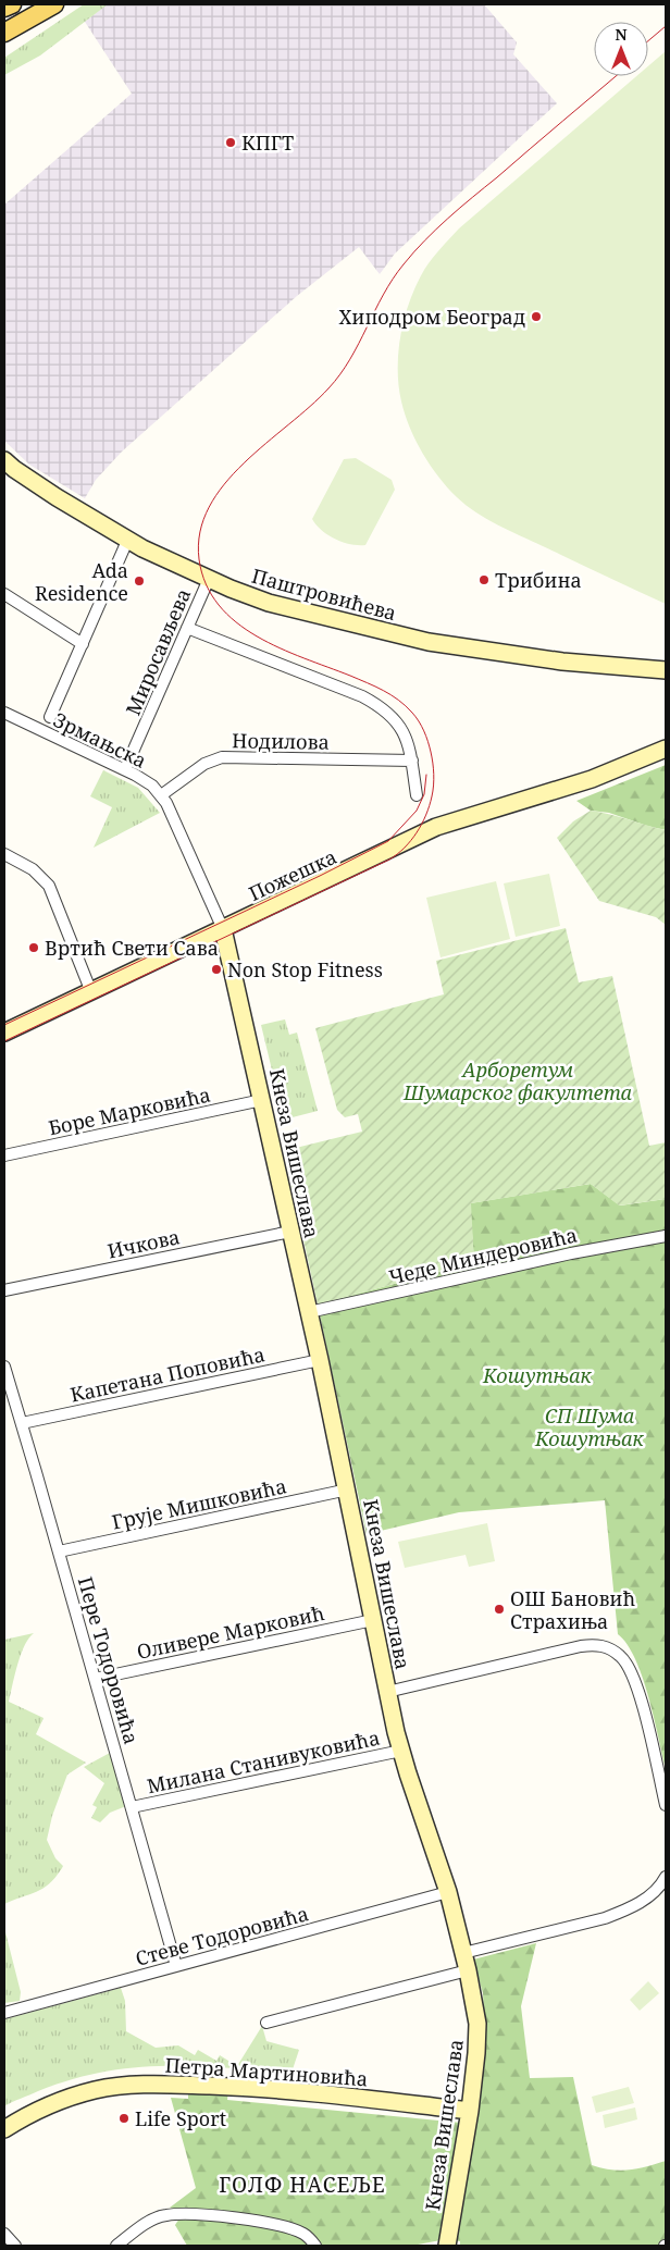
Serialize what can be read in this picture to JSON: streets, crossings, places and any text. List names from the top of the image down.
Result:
{
  "streets": {
    "street": [
      "Паштровићева",
      "Миросављева",
      "Зрмањска",
      "Нодилова",
      "Пожешка",
      "Боре Марковића",
      "Кнеза Вишеслава",
      "Ичкова",
      "Чеде Миндеровића",
      "Капетана Поповића",
      "Грује Мишковића",
      "Оливере Марковић",
      "Пере Тодоровића",
      "Милана Станивуковића",
      "Стеве Тодоровића",
      "Петра Мартиновића"
    ]
  },
  "crossings": [
    ["Паштровићева", "Миросављева"],
    ["Миросављева", "Зрмањска"],
    ["Зрмањска", "Нодилова"],
    ["Зрмањска", "Пожешка"],
    ["Зрмањска", "Кнеза Вишеслава"],
    ["Пожешка", "Кнеза Вишеслава"],
    ["Боре Марковића", "Кнеза Вишеслава"],
    ["Кнеза Вишеслава", "Ичкова"],
    ["Кнеза Вишеслава", "Чеде Миндеровића"],
    ["Кнеза Вишеслава", "Капетана Поповића"],
    ["Кнеза Вишеслава", "Грује Мишковића"],
    ["Кнеза Вишеслава", "Оливере Марковић"],
    ["Кнеза Вишеслава", "Милана Станивуковића"],
    ["Кнеза Вишеслава", "Стеве Тодоровића"],
    ["Кнеза Вишеслава", "Петра Мартиновића"],
    ["Капетана Поповића", "Пере Тодоровића"],
    ["Грује Мишковића", "Пере Тодоровића"],
    ["Оливере Марковић", "Пере Тодоровића"],
    ["Пере Тодоровића", "Милана Станивуковића"],
    ["Пере Тодоровића", "Стеве Тодоровића"]
  ],
  "districts": ["ГОЛФ НАСЕЉЕ"],
  "parks": ["Арборетум Шумарског факултета", "Кошутњак", "СП Шума Кошутњак"],
  "places": [
    "КПГТ",
    "Хиподром Београд",
    "Трибина",
    "Ada Residence",
    "Вртић Свети Сава",
    "Non Stop Fitness",
    "ОШ Бановић Страхиња",
    "Life Sport"
  ],
  "north": "top"
}
